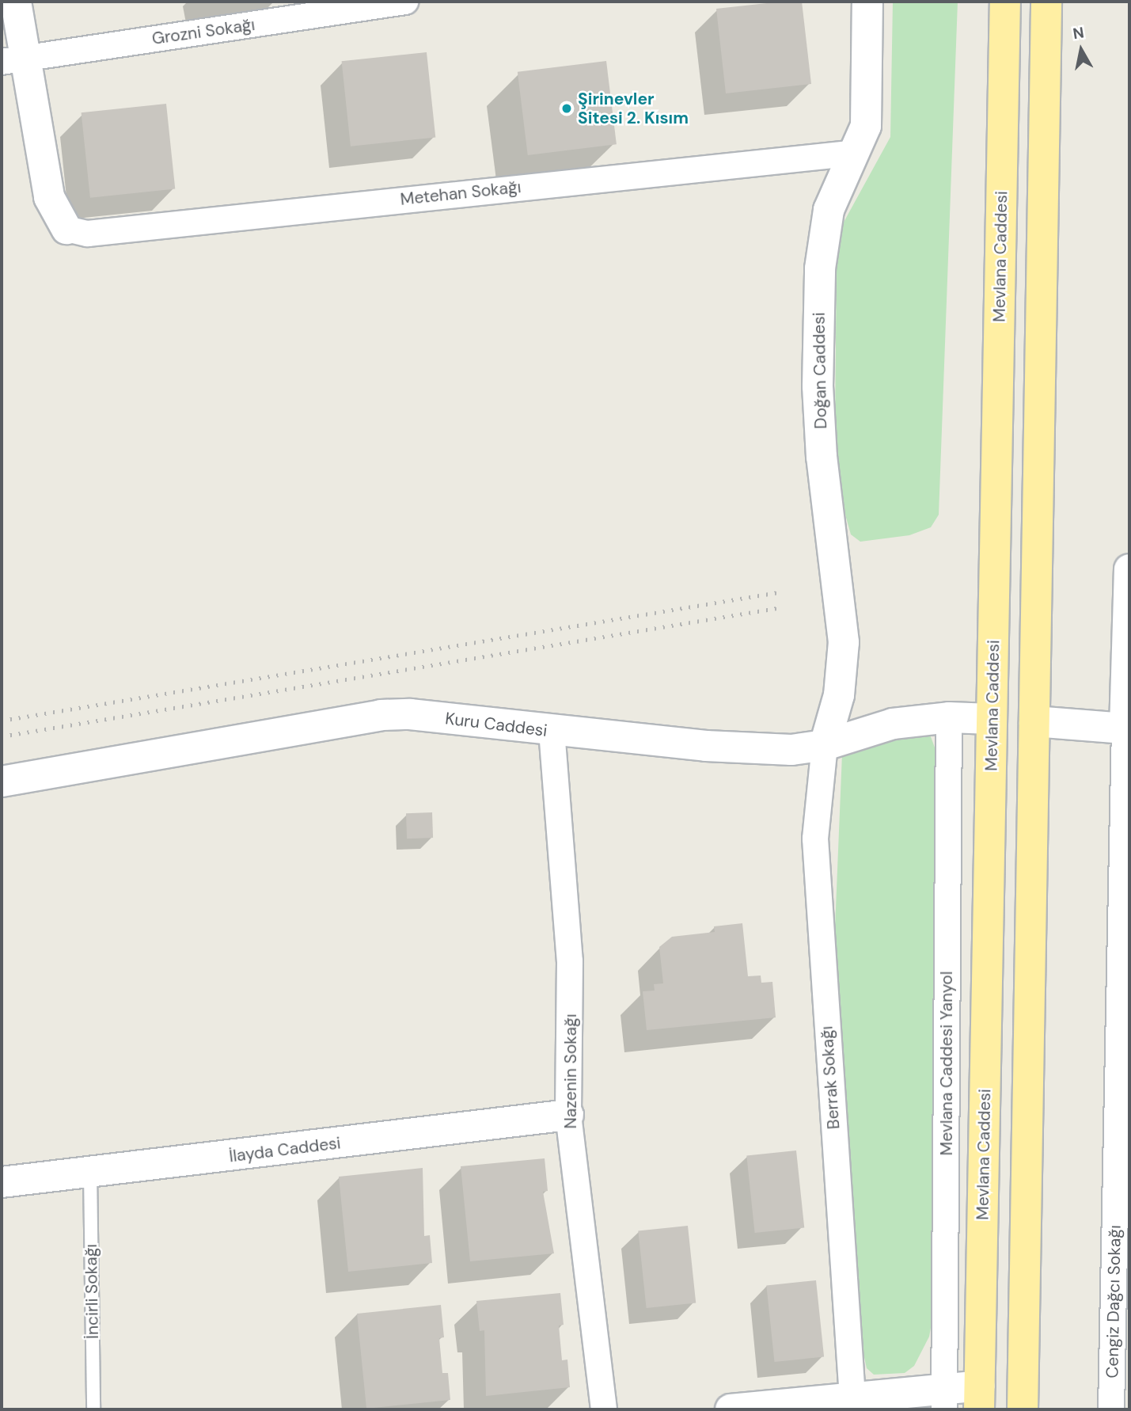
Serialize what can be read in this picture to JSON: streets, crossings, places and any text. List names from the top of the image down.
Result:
{
  "streets": {
    "main road": ["Mevlana Caddesi"],
    "street": [
      "Grozni Sokağı",
      "Metehan Sokağı",
      "Doğan Caddesi",
      "Kuru Caddesi",
      "Mevlana Caddesi Yanyol",
      "Nazenin Sokağı",
      "Berrak Sokağı",
      "İlayda Caddesi",
      "Cengiz Dağcı Sokağı"
    ],
    "lane": ["İncirli Sokağı"]
  },
  "crossings": [
    ["Metehan Sokağı", "Doğan Caddesi"],
    ["Mevlana Caddesi", "Kuru Caddesi"],
    ["Doğan Caddesi", "Kuru Caddesi"],
    ["Doğan Caddesi", "Berrak Sokağı"],
    ["Kuru Caddesi", "Mevlana Caddesi Yanyol"],
    ["Kuru Caddesi", "Nazenin Sokağı"],
    ["Kuru Caddesi", "Berrak Sokağı"],
    ["Nazenin Sokağı", "İlayda Caddesi"],
    ["İlayda Caddesi", "İncirli Sokağı"]
  ],
  "places": ["Şirinevler Sitesi 2. Kısım"],
  "north": "top"
}
